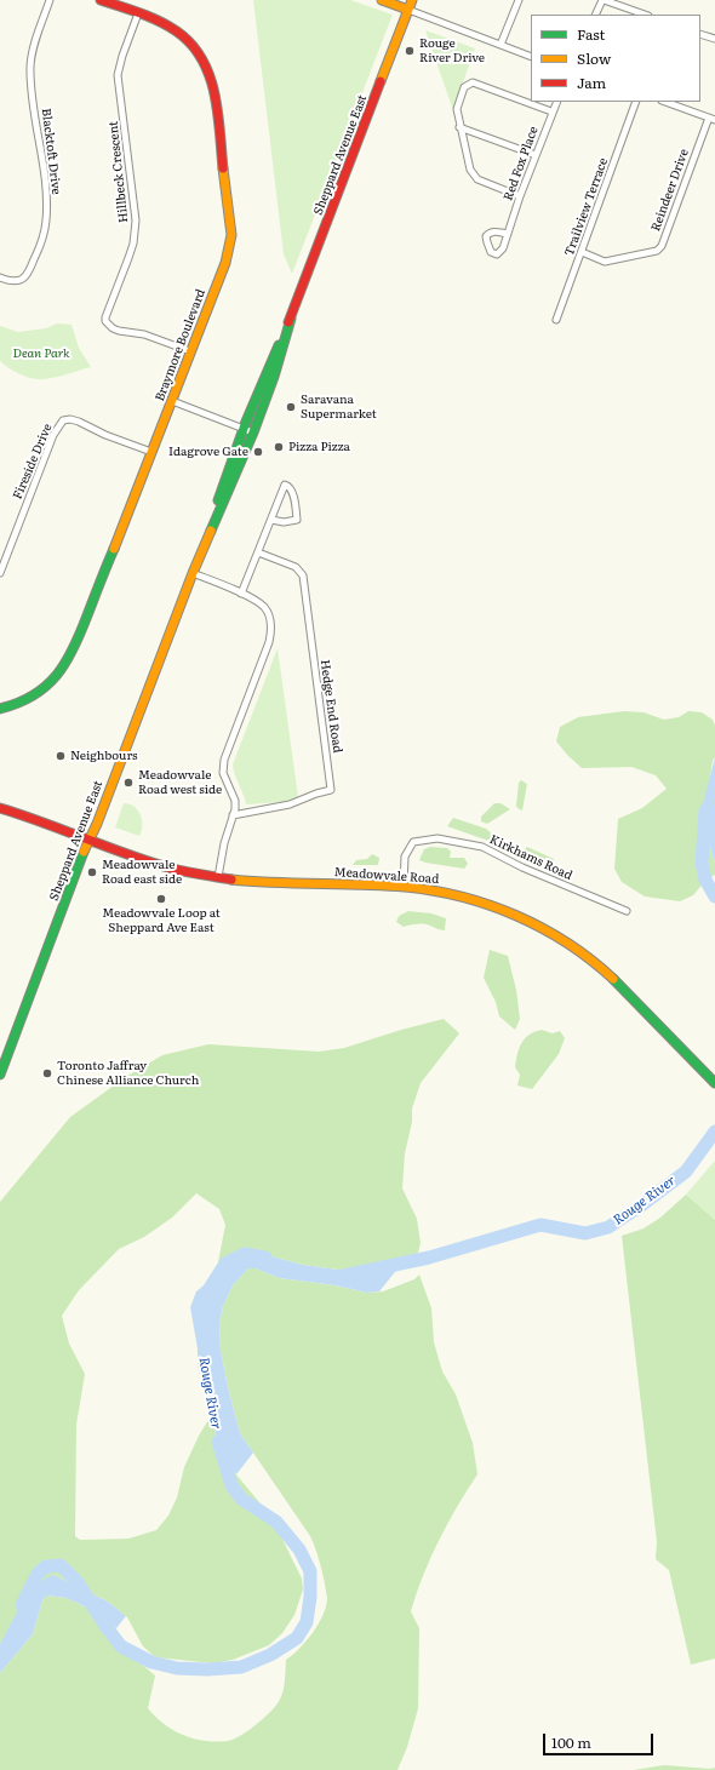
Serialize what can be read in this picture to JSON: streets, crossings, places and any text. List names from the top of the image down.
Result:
{
  "streets": {
    "main road": ["Sheppard Avenue East", "Braymore Boulevard", "Meadowvale Road"],
    "street": [
      "Blacktoft Drive",
      "Red Fox Place",
      "Hillbeck Crescent",
      "Reindeer Drive",
      "Trailview Terrace",
      "Fireside Drive",
      "Hedge End Road",
      "Kirkhams Road"
    ]
  },
  "crossings": [
    ["Sheppard Avenue East", "Meadowvale Road"],
    ["Hillbeck Crescent", "Braymore Boulevard"],
    ["Reindeer Drive", "Trailview Terrace"],
    ["Braymore Boulevard", "Fireside Drive"],
    ["Kirkhams Road", "Meadowvale Road"]
  ],
  "water": ["Rouge River"],
  "parks": ["Dean Park"],
  "places": [
    "Rouge River Drive",
    "Saravana Supermarket",
    "Pizza Pizza",
    "Idagrove Gate",
    "Neighbours",
    "Meadowvale Road west side",
    "Meadowvale Road east side",
    "Meadowvale Loop at Sheppard Ave East",
    "Toronto Jaffray Chinese Alliance Church"
  ],
  "legend": ["Fast", "Slow", "Jam"],
  "scale_bar": "100 m"
}
